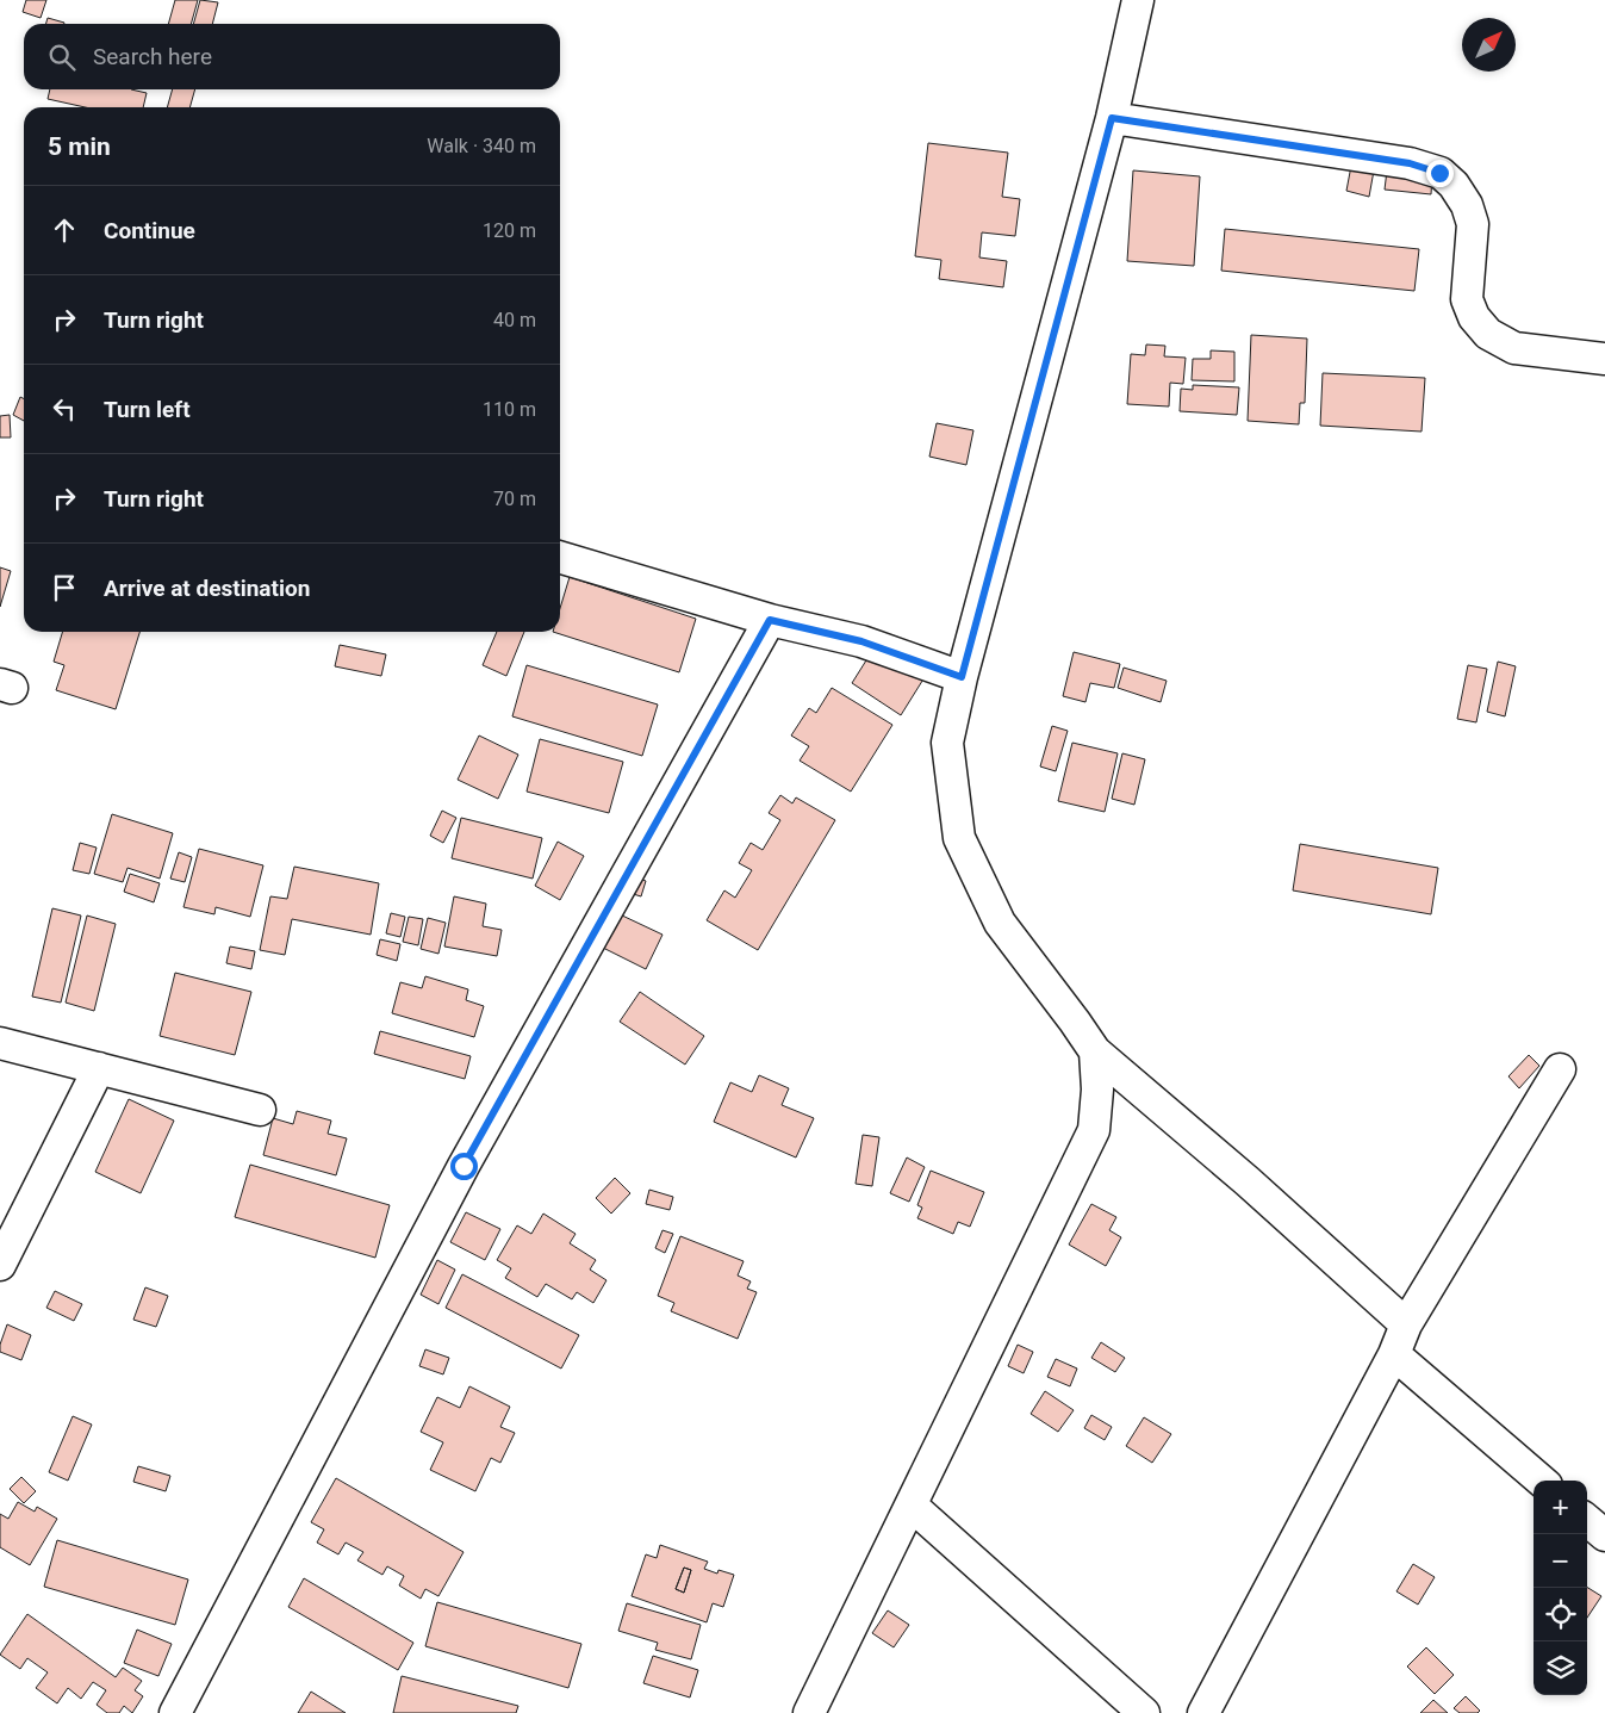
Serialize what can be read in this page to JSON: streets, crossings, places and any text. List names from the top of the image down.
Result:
{
  "north": "top right",
  "page": {
    "search": "Search here",
    "heading": ["5 min", "Walk · 340 m"],
    "list": [
      ["Continue", "120 m"],
      ["Turn right", "40 m"],
      ["Turn left", "110 m"],
      ["Turn right", "70 m"],
      "Arrive at destination"
    ],
    "map_buttons": ["+", "−"]
  }
}
